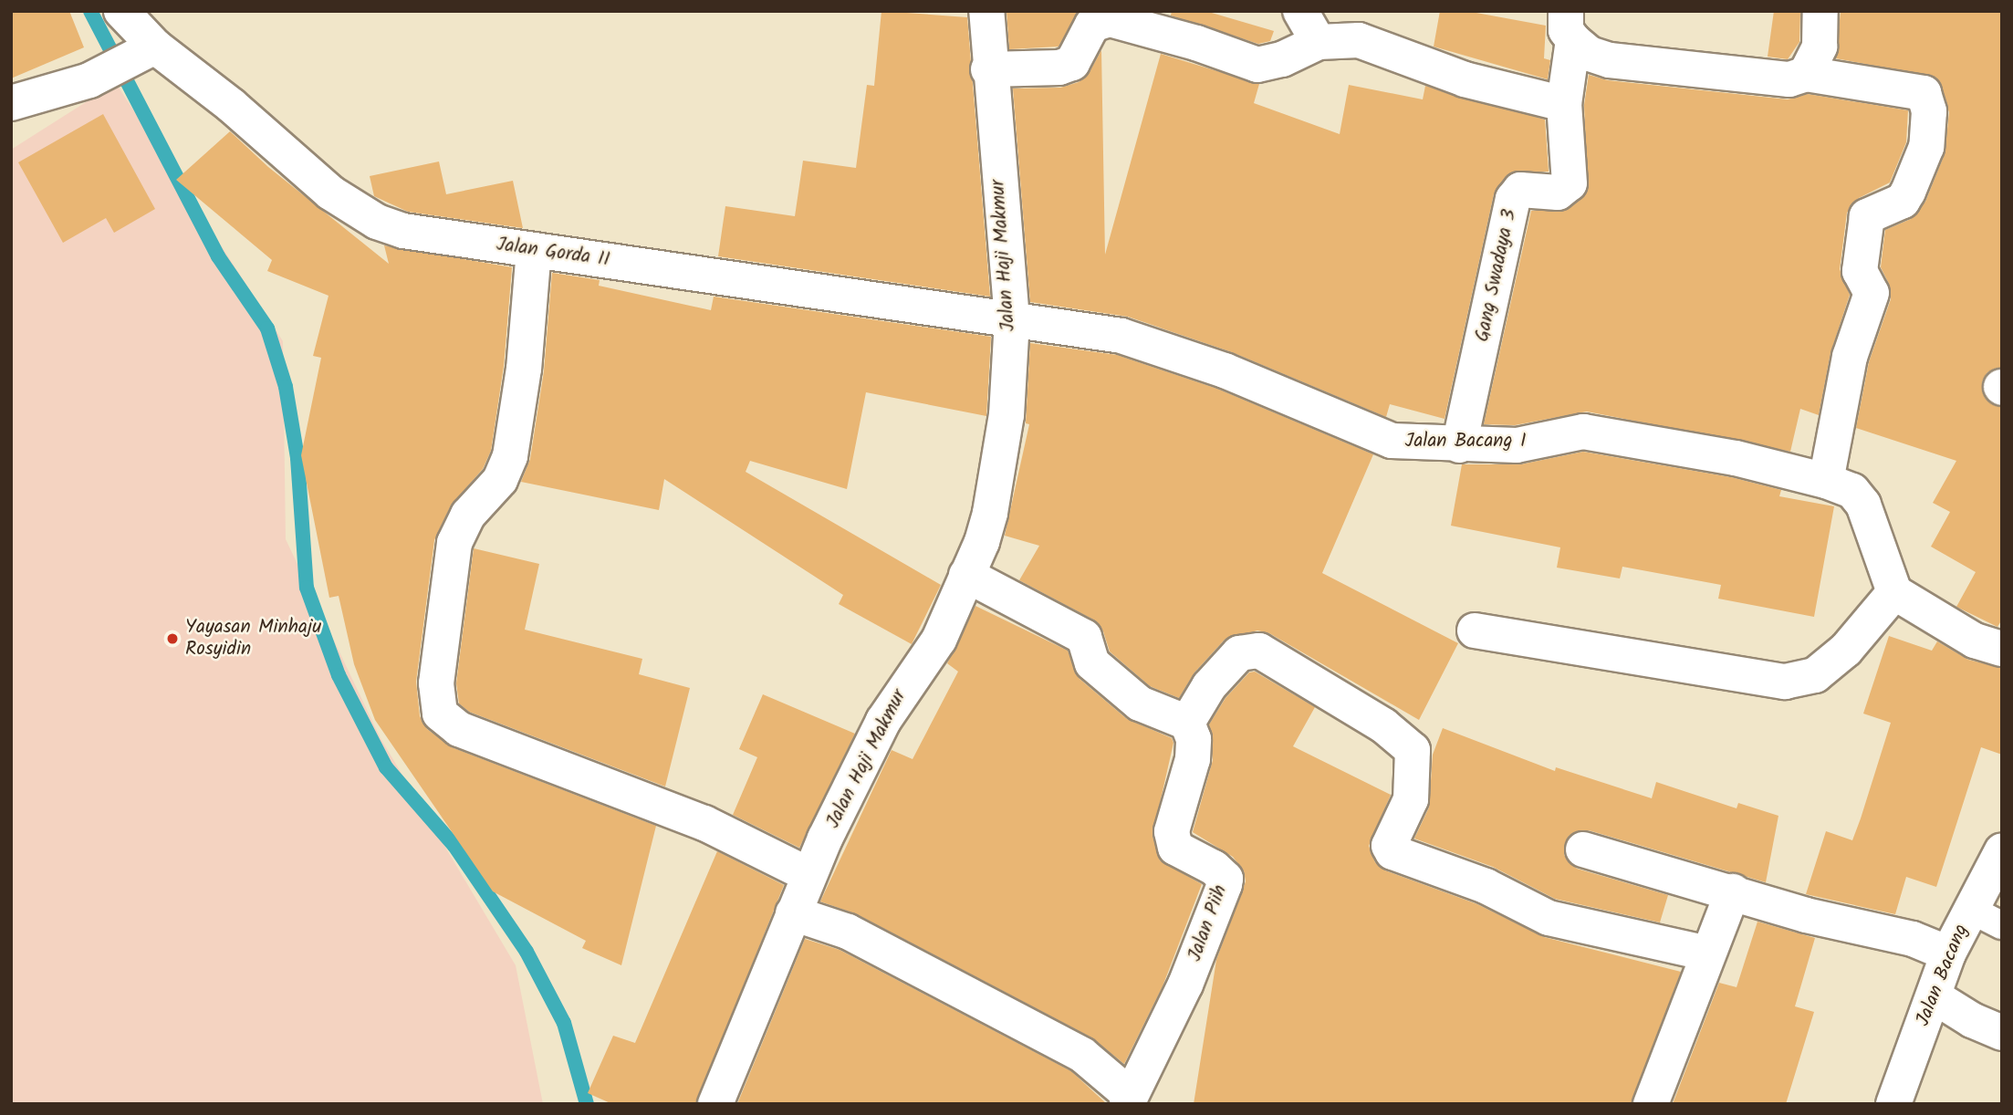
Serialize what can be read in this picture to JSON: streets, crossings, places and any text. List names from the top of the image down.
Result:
{
  "streets": {
    "street": [
      "Jalan Gorda II",
      "Jalan Haji Makmur",
      "Gang Swadaya 3",
      "Jalan Bacang I",
      "Jalan Piih",
      "Jalan Bacang"
    ]
  },
  "crossings": [
    ["Jalan Gorda II", "Jalan Haji Makmur"],
    ["Jalan Gorda II", "Jalan Bacang I"],
    ["Jalan Haji Makmur", "Jalan Bacang I"],
    ["Gang Swadaya 3", "Jalan Bacang I"]
  ],
  "places": ["Yayasan Minhaju Rosyidin"]
}
